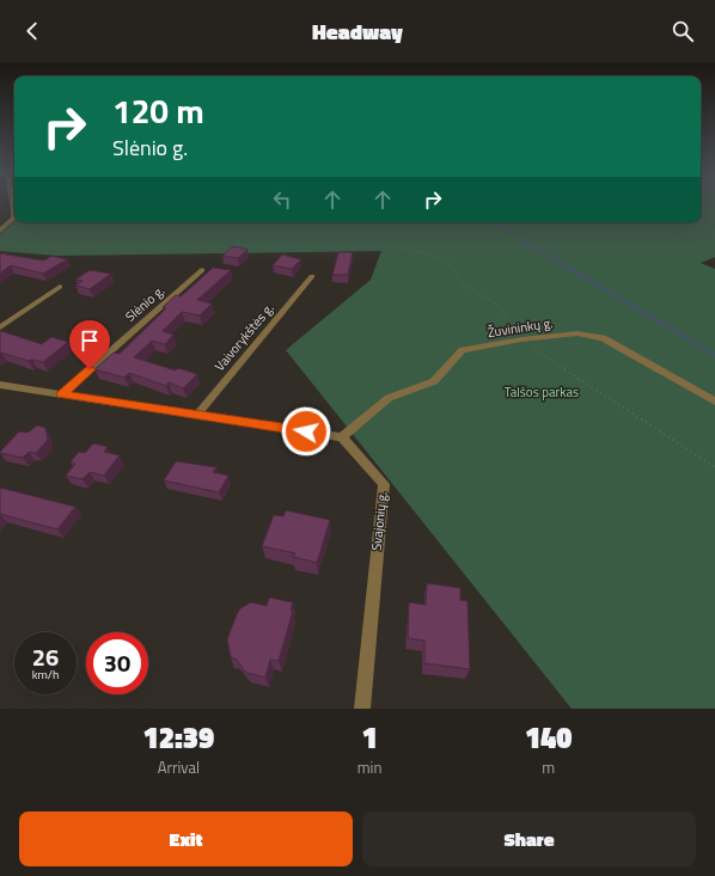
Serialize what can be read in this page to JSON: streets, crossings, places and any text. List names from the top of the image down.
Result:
{
  "streets": {
    "street": [
      "Slėnio g.",
      "Žuvininkų g.",
      "Vaivorykštės g.",
      "Svajonių g."
    ]
  },
  "crossings": [
    ["Žuvininkų g.", "Svajonių g."]
  ],
  "parks": ["Talšos parkas"],
  "page": {
    "header": "Headway",
    "turn": ["120 m", "Slėnio g."],
    "speed": "26 km/h",
    "limit": "30",
    "eta": [
      "12:39",
      "Arrival",
      "1",
      "min",
      "140",
      "m"
    ],
    "buttons": ["Exit", "Share"]
  }
}
